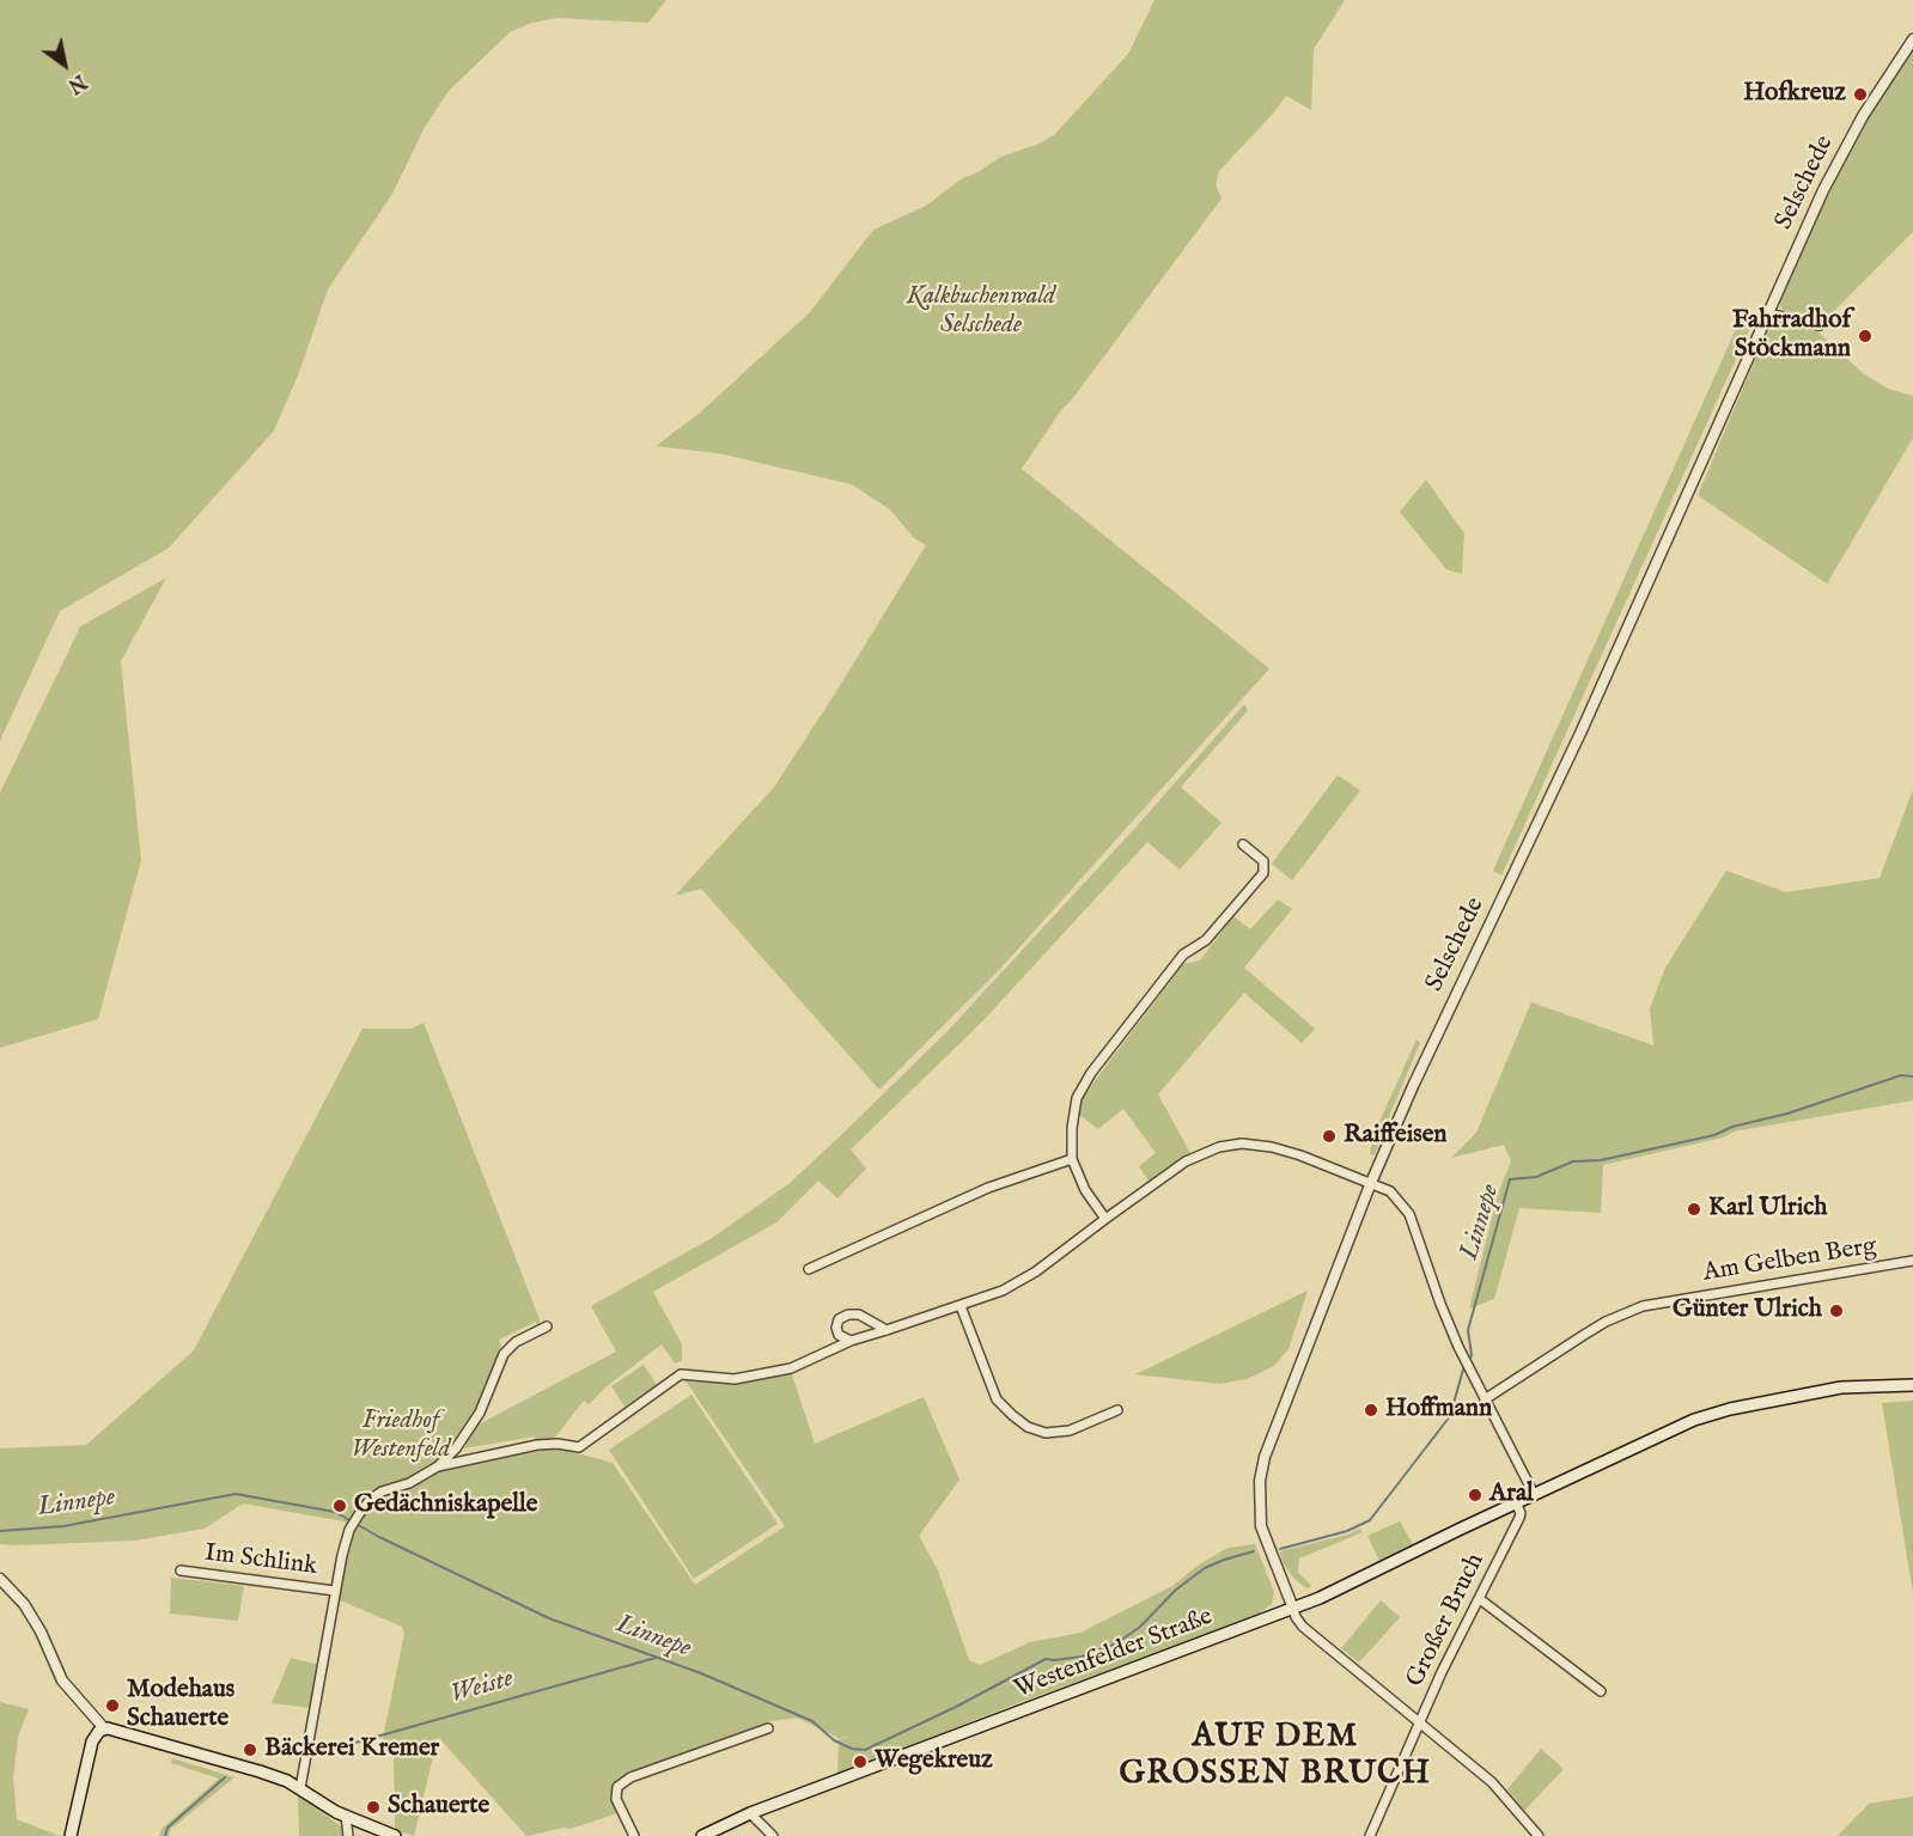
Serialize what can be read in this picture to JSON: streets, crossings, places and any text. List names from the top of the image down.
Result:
{
  "streets": {
    "main road": ["Westenfelder Straße"],
    "street": [
      "Selschede",
      "Am Gelben Berg",
      "Im Schlink",
      "Großer Bruch"
    ]
  },
  "crossings": [
    ["Selschede", "Westenfelder Straße"],
    ["Großer Bruch", "Westenfelder Straße"]
  ],
  "districts": ["AUF DEM GROSSEN BRUCH"],
  "water": ["Linnepe", "Weiste"],
  "parks": ["Kalkbuchenwald Selschede", "Friedhof Westenfeld"],
  "places": [
    "Hofkreuz",
    "Fahrradhof Stöckmann",
    "Raiffeisen",
    "Karl Ulrich",
    "Günter Ulrich",
    "Hoffmann",
    "Aral",
    "Gedächniskapelle",
    "Modehaus Schauerte",
    "Bäckerei Kremer",
    "Wegekreuz",
    "Schauerte"
  ],
  "north": "bottom right"
}
